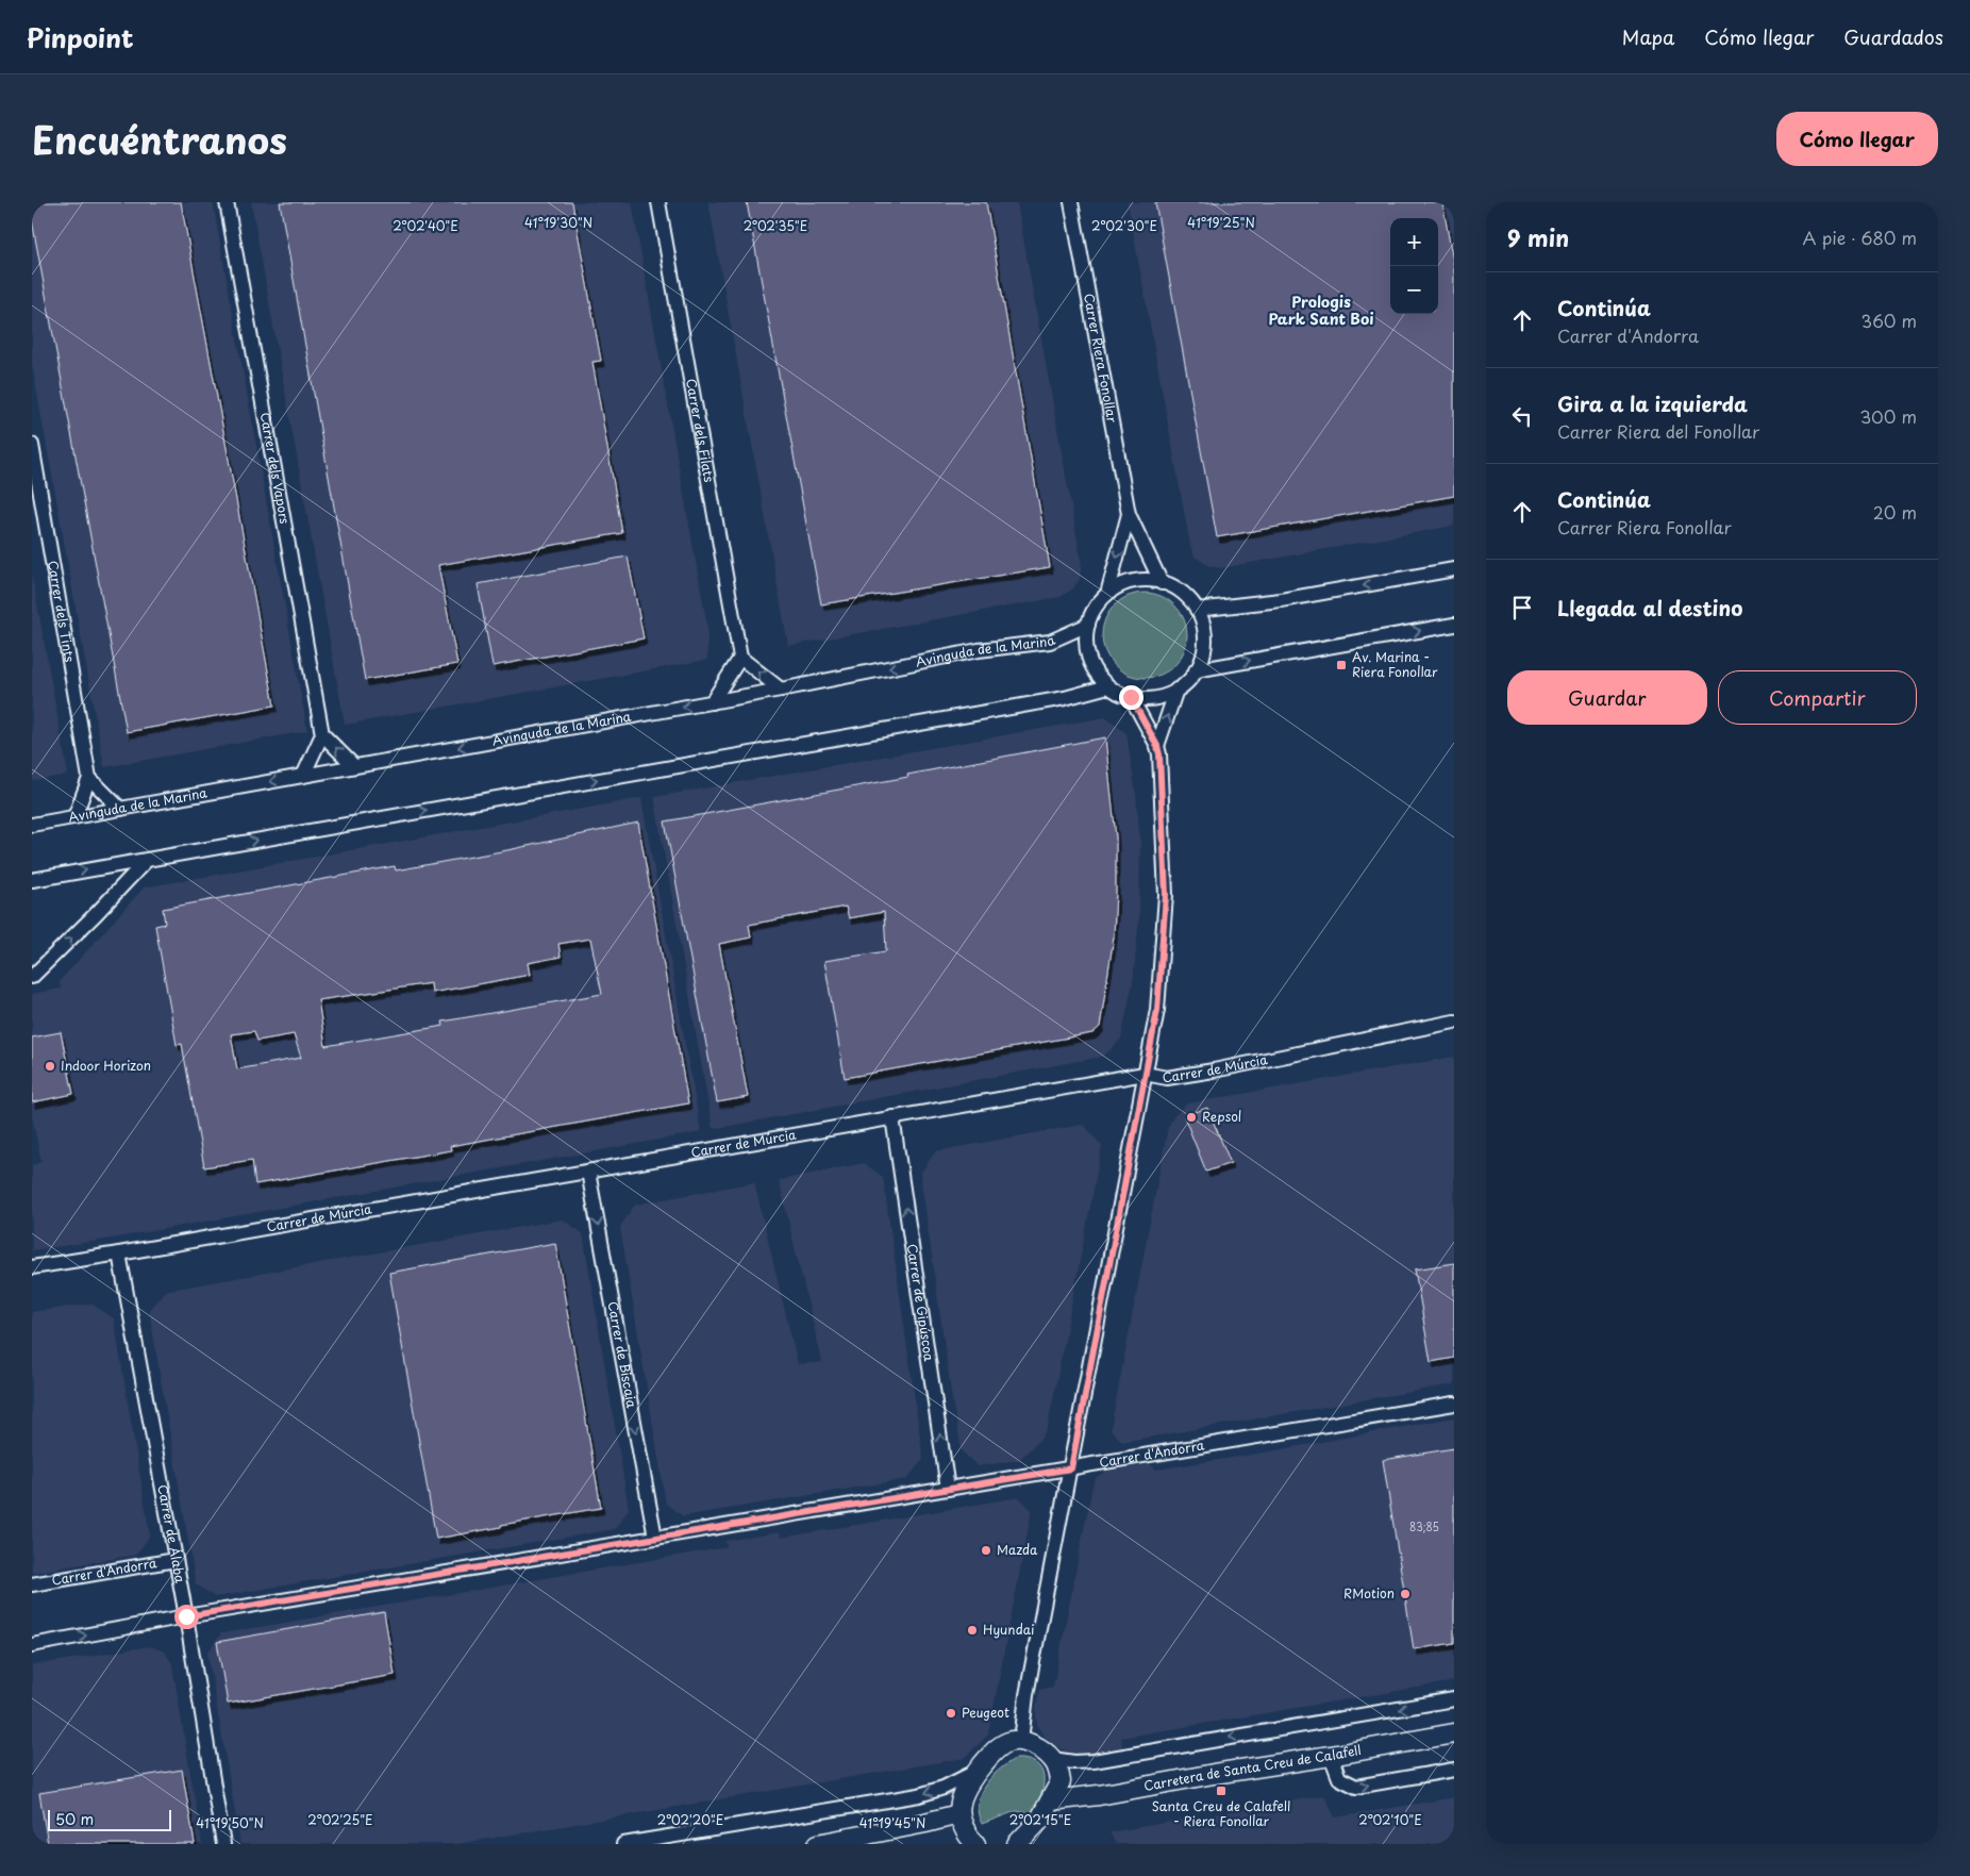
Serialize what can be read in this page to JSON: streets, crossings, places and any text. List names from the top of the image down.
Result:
{
  "streets": {
    "street": [
      "Carrer Riera Fonollar",
      "Carrer dels Filats",
      "Carrer dels Vapors",
      "Carrer dels Tints",
      "Avinguda de la Marina",
      "Carrer de Múrcia",
      "Carrer de Gipúscoa",
      "Carrer de Biscaia",
      "Carrer d'Andorra",
      "Carrer de Álaba",
      "Carretera de Santa Creu de Calafell"
    ]
  },
  "crossings": [
    ["Carrer Riera Fonollar", "Avinguda de la Marina"],
    ["Carrer de Múrcia", "Carrer de Gipúscoa"],
    ["Carrer de Múrcia", "Carrer de Biscaia"],
    ["Carrer de Múrcia", "Carrer de Álaba"],
    ["Carrer de Gipúscoa", "Carrer d'Andorra"],
    ["Carrer de Biscaia", "Carrer d'Andorra"],
    ["Carrer d'Andorra", "Carrer de Álaba"]
  ],
  "one_way": ["Carrer de Gipúscoa", "Carrer de Biscaia"],
  "districts": ["Prologis Park Sant Boi"],
  "places": {
    "transit": ["Av. Marina - Riera Fonollar", "Santa Creu de Calafell - Riera Fonollar"],
    "other": [
      "Indoor Horizon",
      "Repsol",
      "Mazda",
      "RMotion",
      "Hyundai",
      "Peugeot"
    ]
  },
  "house_numbers": ["83;85"],
  "scale_bar": "50 m",
  "page": {
    "header": "Pinpoint",
    "nav": ["Mapa", "Cómo llegar", "Guardados"],
    "title": "Encuéntranos",
    "buttons": [
      "Cómo llegar",
      ["Guardar", "Compartir"]
    ],
    "heading": ["9 min", "A pie · 680 m"],
    "map_buttons": ["+", "−"],
    "list": [
      ["Continúa", "Carrer d'Andorra", "360 m"],
      ["Gira a la izquierda", "Carrer Riera del Fonollar", "300 m"],
      ["Continúa", "Carrer Riera Fonollar", "20 m"],
      "Llegada al destino"
    ],
    "scale": "50 m"
  },
  "coordinates": [
    "41°19'30\"N",
    "41°19'25\"N",
    "2°02'40\"E",
    "2°02'35\"E",
    "2°02'30\"E",
    "2°02'25\"E",
    "2°02'20\"E",
    "2°02'15\"E",
    "2°02'10\"E",
    "41°19'50\"N",
    "41°19'45\"N"
  ]
}
